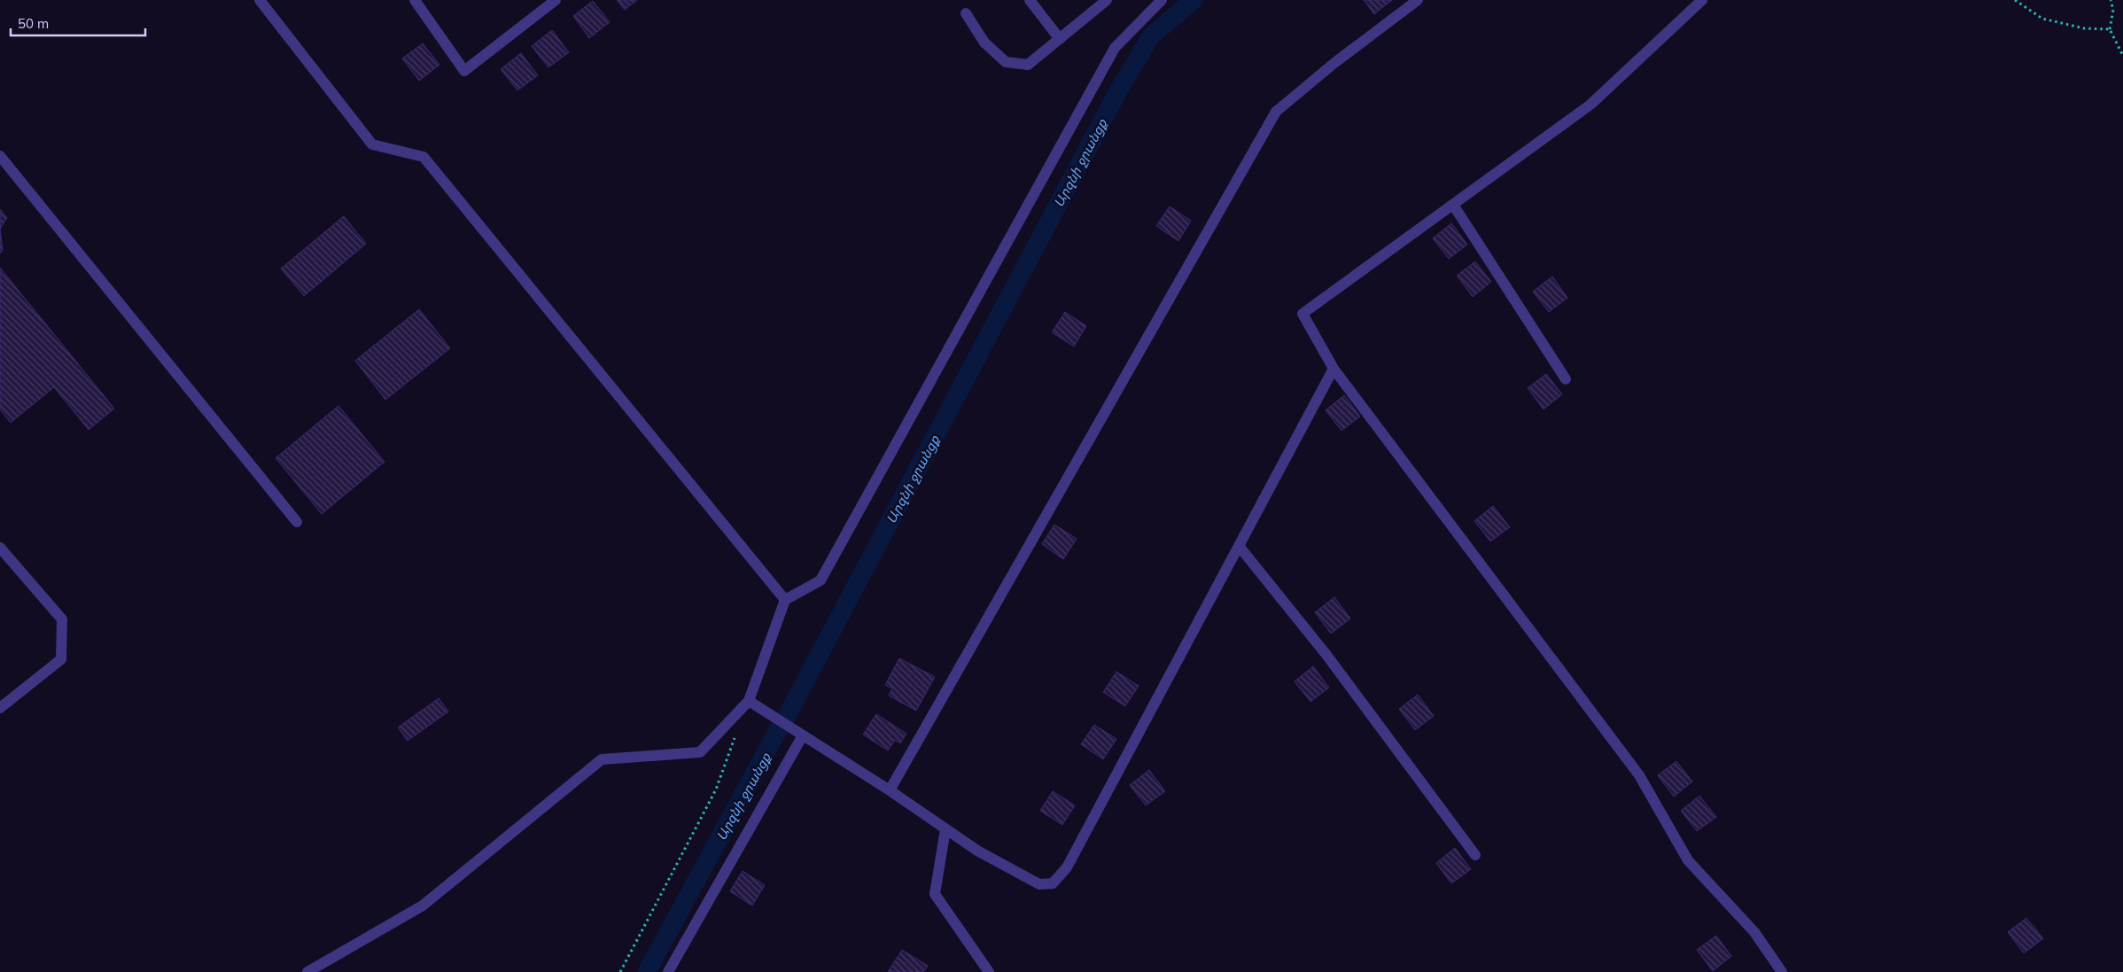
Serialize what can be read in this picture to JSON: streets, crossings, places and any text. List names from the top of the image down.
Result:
{
  "water": ["Արզնի ջրանցք"],
  "scale_bar": "50 m"
}
